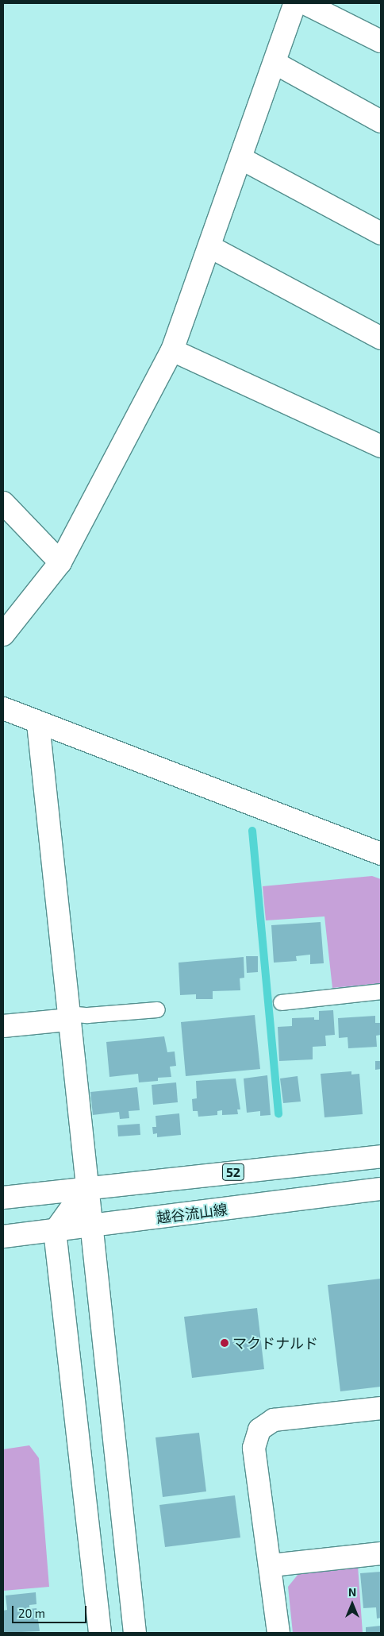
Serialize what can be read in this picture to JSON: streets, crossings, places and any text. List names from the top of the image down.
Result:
{
  "streets": {
    "street": ["52", "越谷流山線"]
  },
  "places": ["マクドナルド"],
  "scale_bar": "20 m",
  "north": "top"
}
